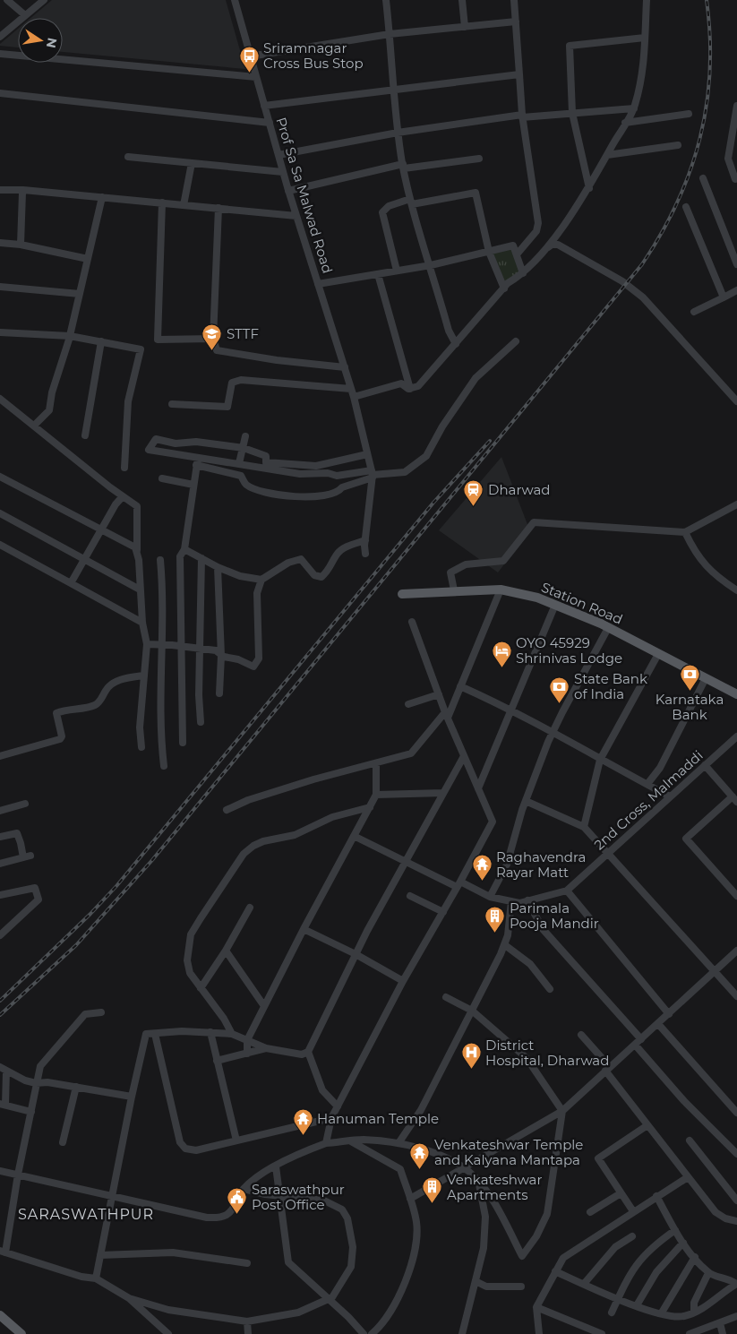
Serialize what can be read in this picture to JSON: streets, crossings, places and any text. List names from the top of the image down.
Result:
{
  "streets": {
    "main road": ["Station Road"],
    "street": ["Prof Sa Sa Malwad Road", "2nd Cross, Malmaddi"]
  },
  "districts": ["SARASWATHPUR"],
  "places": {
    "bus stop": ["Sriramnagar Cross Bus Stop"],
    "school or university": ["STTF"],
    "station": ["Dharwad"],
    "hotel": ["OYO 45929 Shrinivas Lodge"],
    "bank": ["Karnataka Bank", "State Bank of India"],
    "temple": ["Raghavendra Rayar Matt", "Hanuman Temple", "Venkateshwar Temple and Kalyana Mantapa"],
    "building": ["Parimala Pooja Mandir", "Venkateshwar Apartments"],
    "hospital": ["District Hospital, Dharwad"],
    "public building": ["Saraswathpur Post Office"]
  },
  "north": "right"
}
